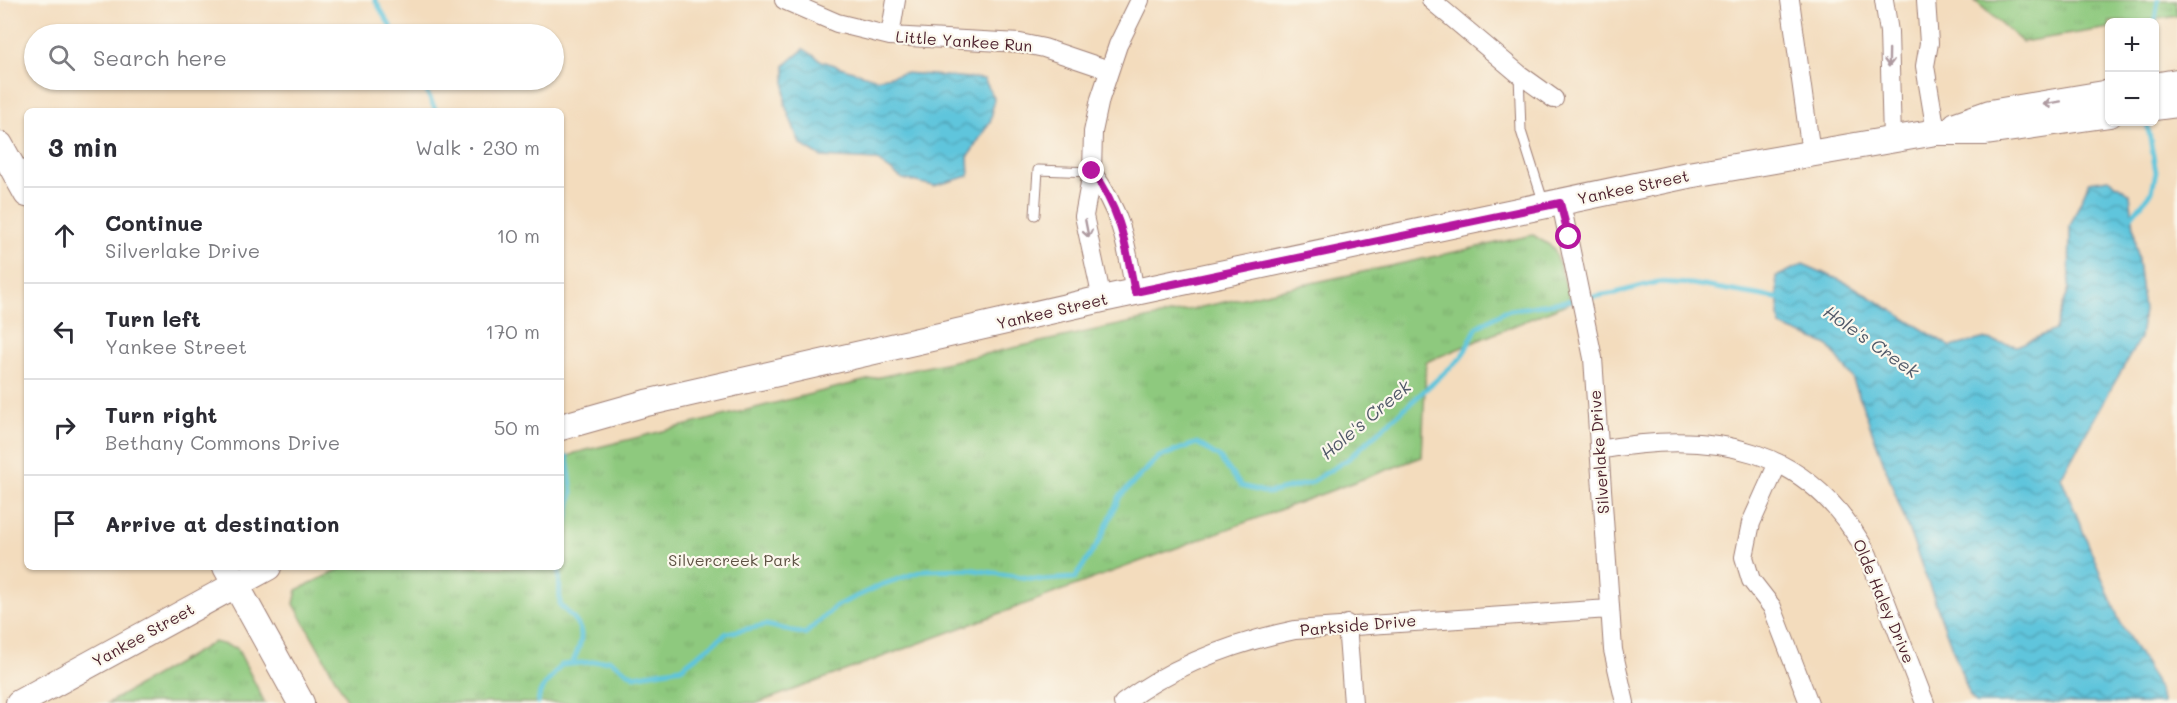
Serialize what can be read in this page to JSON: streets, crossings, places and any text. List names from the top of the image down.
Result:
{
  "streets": {
    "street": [
      "Little Yankee Run",
      "Yankee Street",
      "Silverlake Drive",
      "Olde Haley Drive",
      "Parkside Drive"
    ]
  },
  "crossings": [
    ["Yankee Street", "Silverlake Drive"],
    ["Silverlake Drive", "Olde Haley Drive"],
    ["Silverlake Drive", "Parkside Drive"]
  ],
  "water": ["Hole's Creek"],
  "parks": ["Silvercreek Park"],
  "page": {
    "map_buttons": ["+", "−"],
    "search": "Search here",
    "heading": ["3 min", "Walk · 230 m"],
    "list": [
      ["Continue", "Silverlake Drive", "10 m"],
      ["Turn left", "Yankee Street", "170 m"],
      ["Turn right", "Bethany Commons Drive", "50 m"],
      "Arrive at destination"
    ]
  }
}
